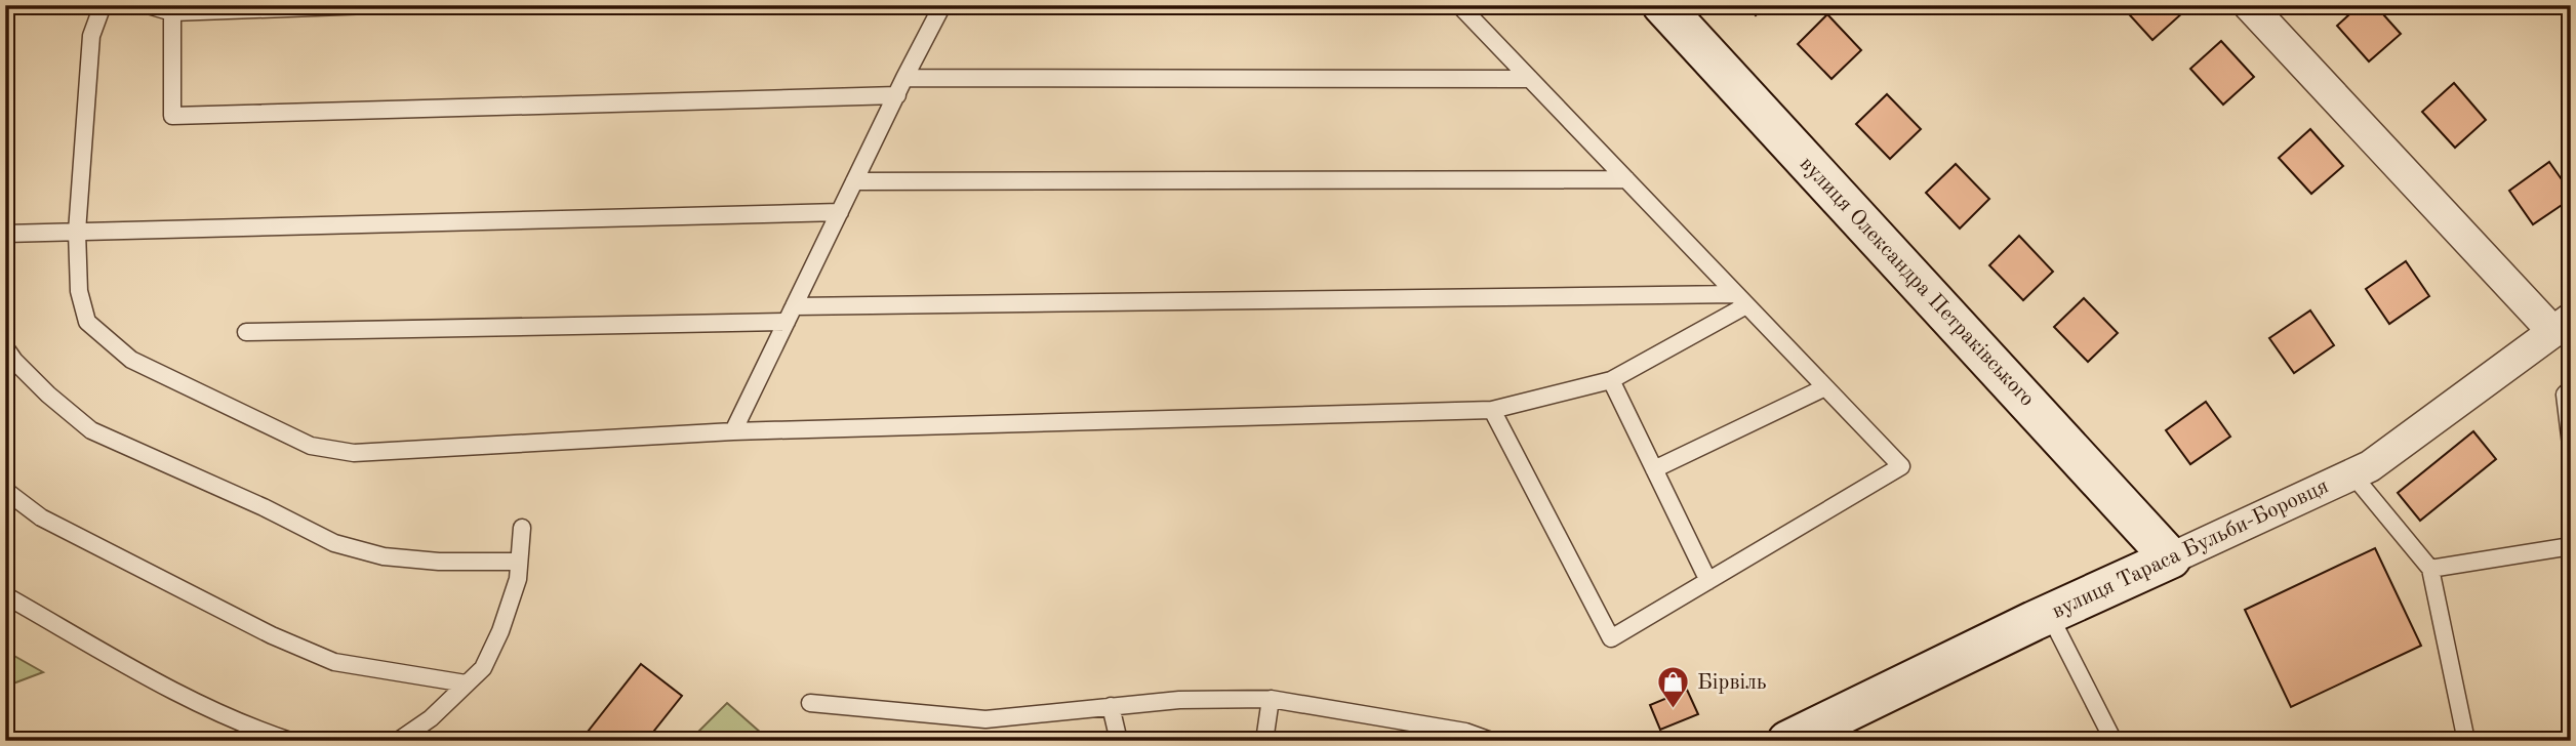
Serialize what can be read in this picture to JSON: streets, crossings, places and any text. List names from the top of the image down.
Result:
{
  "streets": {
    "street": ["вулиця Олександра Петраківського", "вулиця Тараса Бульби-Боровця"]
  },
  "crossings": [
    ["вулиця Олександра Петраківського", "вулиця Тараса Бульби-Боровця"]
  ],
  "places": {
    "shop": ["Бірвіль"]
  }
}
